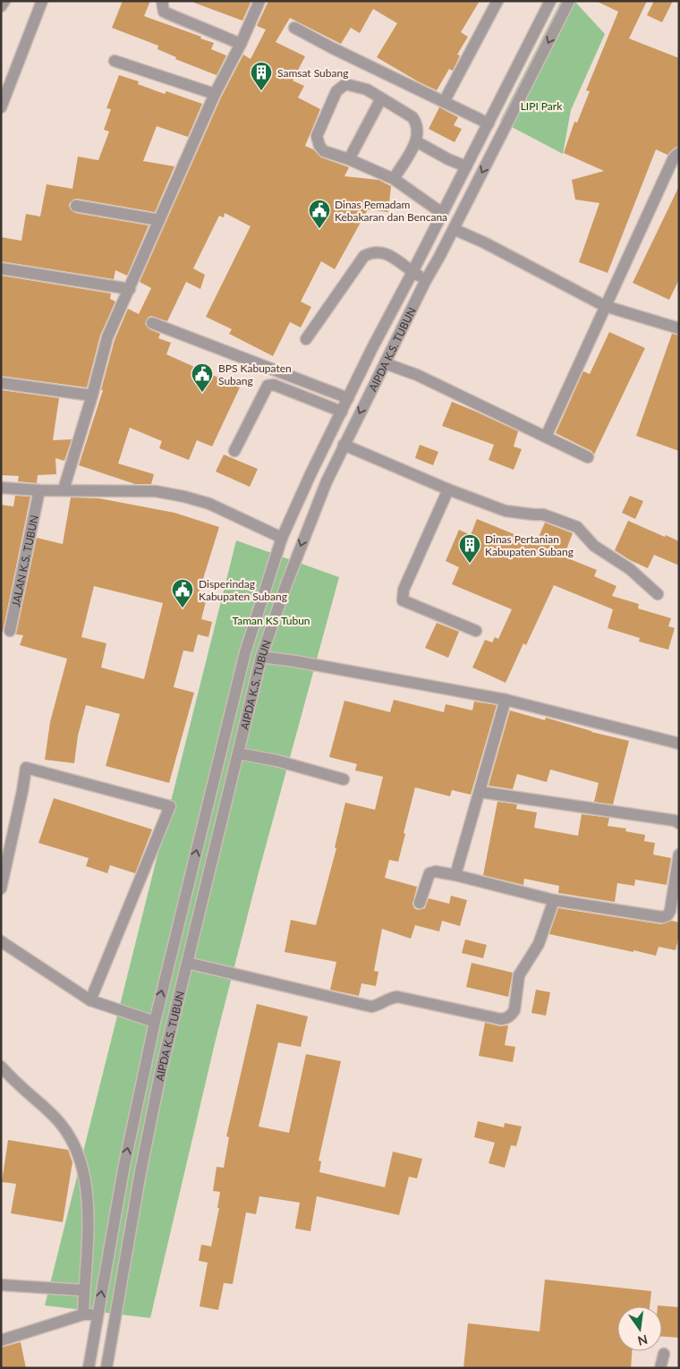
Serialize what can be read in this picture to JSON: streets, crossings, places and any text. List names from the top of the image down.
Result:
{
  "streets": {
    "street": ["AIPDA K.S. TUBUN", "JALAN K.S. TUBUN"]
  },
  "parks": ["LIPI Park", "Taman KS Tubun"],
  "places": {
    "building": ["Samsat Subang", "Dinas Pertanian Kabupaten Subang"],
    "public building": ["Dinas Pemadam Kebakaran dan Bencana", "BPS Kabupaten Subang", "Disperindag Kabupaten Subang"]
  },
  "north": "bottom"
}
